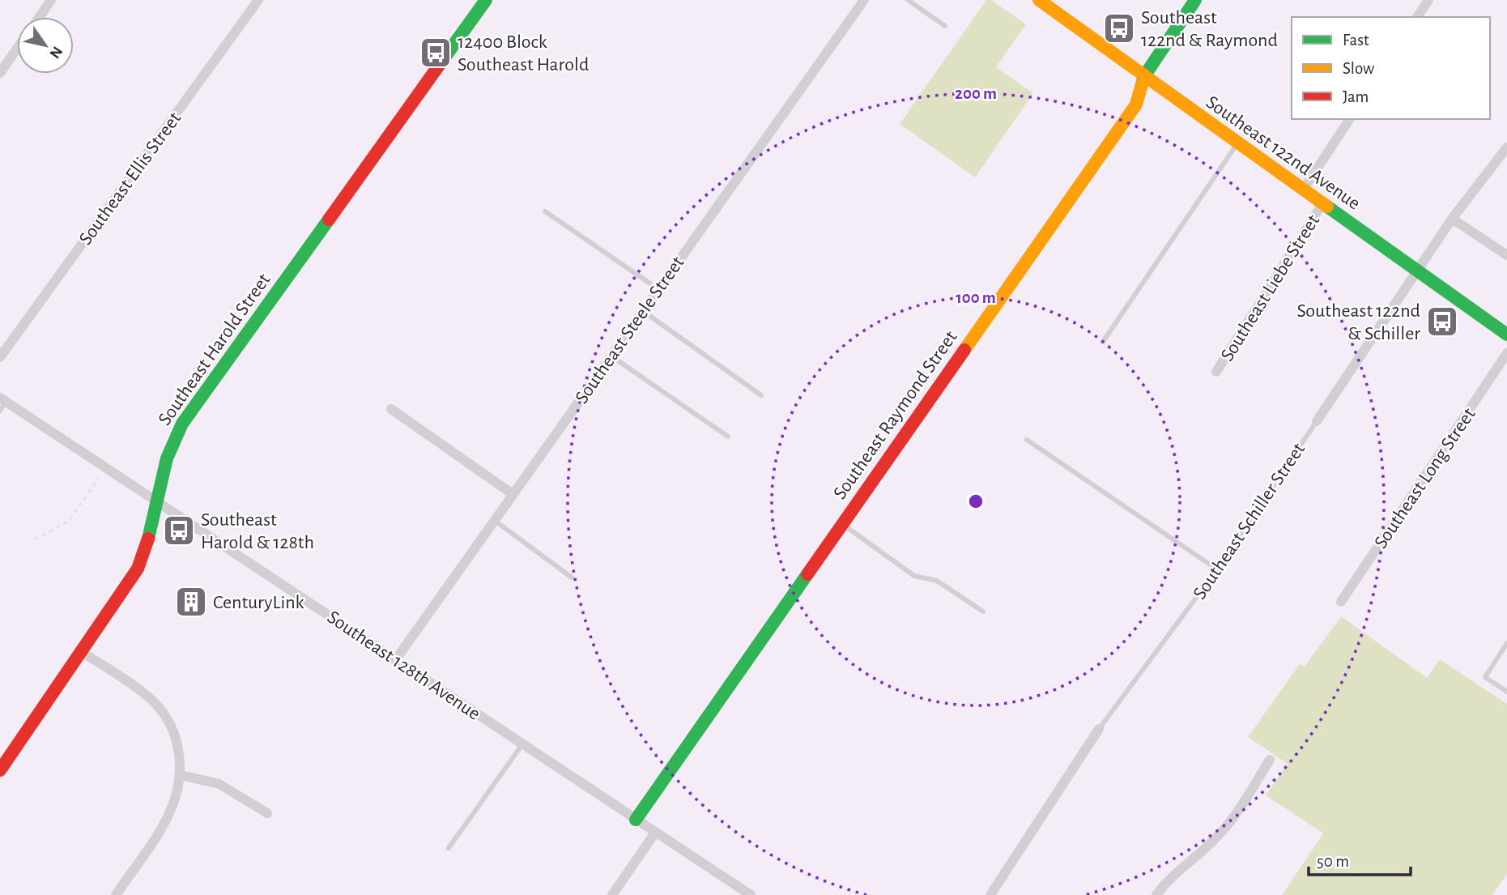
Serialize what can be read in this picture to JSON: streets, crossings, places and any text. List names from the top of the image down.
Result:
{
  "streets": {
    "street": [
      "Southeast 122nd Avenue",
      "Southeast Ellis Street",
      "Southeast Liebe Street",
      "Southeast Steele Street",
      "Southeast Harold Street",
      "Southeast Raymond Street",
      "Southeast Long Street",
      "Southeast Schiller Street",
      "Southeast 128th Avenue"
    ]
  },
  "crossings": [
    ["Southeast 122nd Avenue", "Southeast Liebe Street"],
    ["Southeast 122nd Avenue", "Southeast Raymond Street"],
    ["Southeast 122nd Avenue", "Southeast Schiller Street"],
    ["Southeast Steele Street", "Southeast 128th Avenue"],
    ["Southeast Harold Street", "Southeast 128th Avenue"],
    ["Southeast Raymond Street", "Southeast 128th Avenue"]
  ],
  "places": {
    "bus stop": [
      "Southeast 122nd & Raymond",
      "12400 Block Southeast Harold",
      "Southeast 122nd & Schiller",
      "Southeast Harold & 128th"
    ],
    "building": ["CenturyLink"]
  },
  "legend": ["Fast", "Slow", "Jam"],
  "scale_bar": "50 m",
  "north": "bottom right",
  "rings": ["200 m", "100 m"]
}
